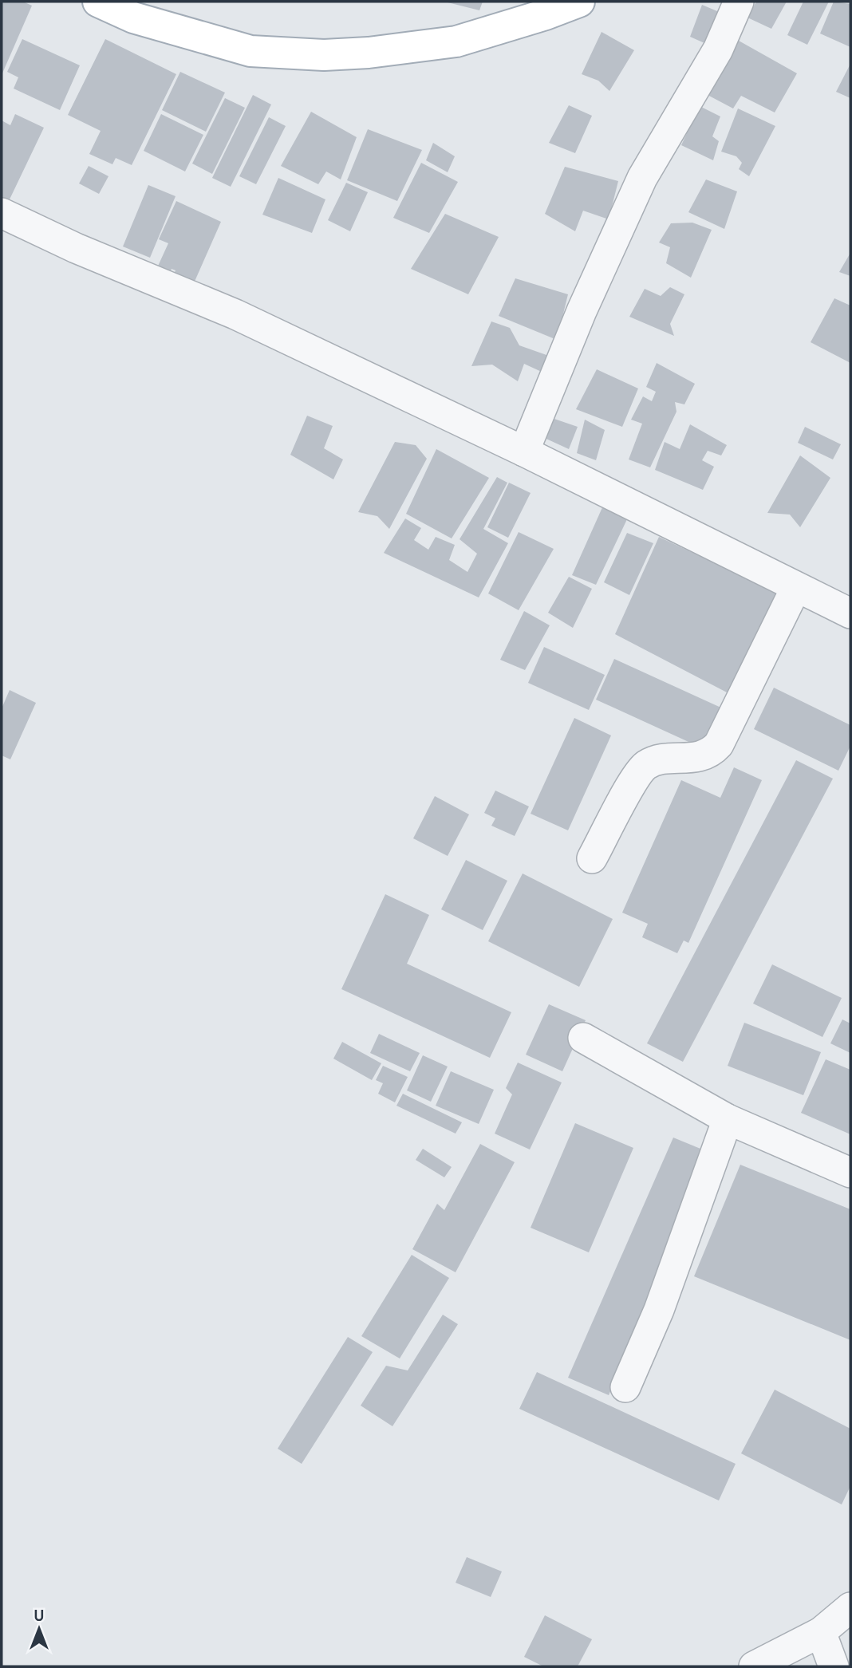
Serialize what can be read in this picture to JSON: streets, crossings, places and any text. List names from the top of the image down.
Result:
{
  "north": "top"
}
